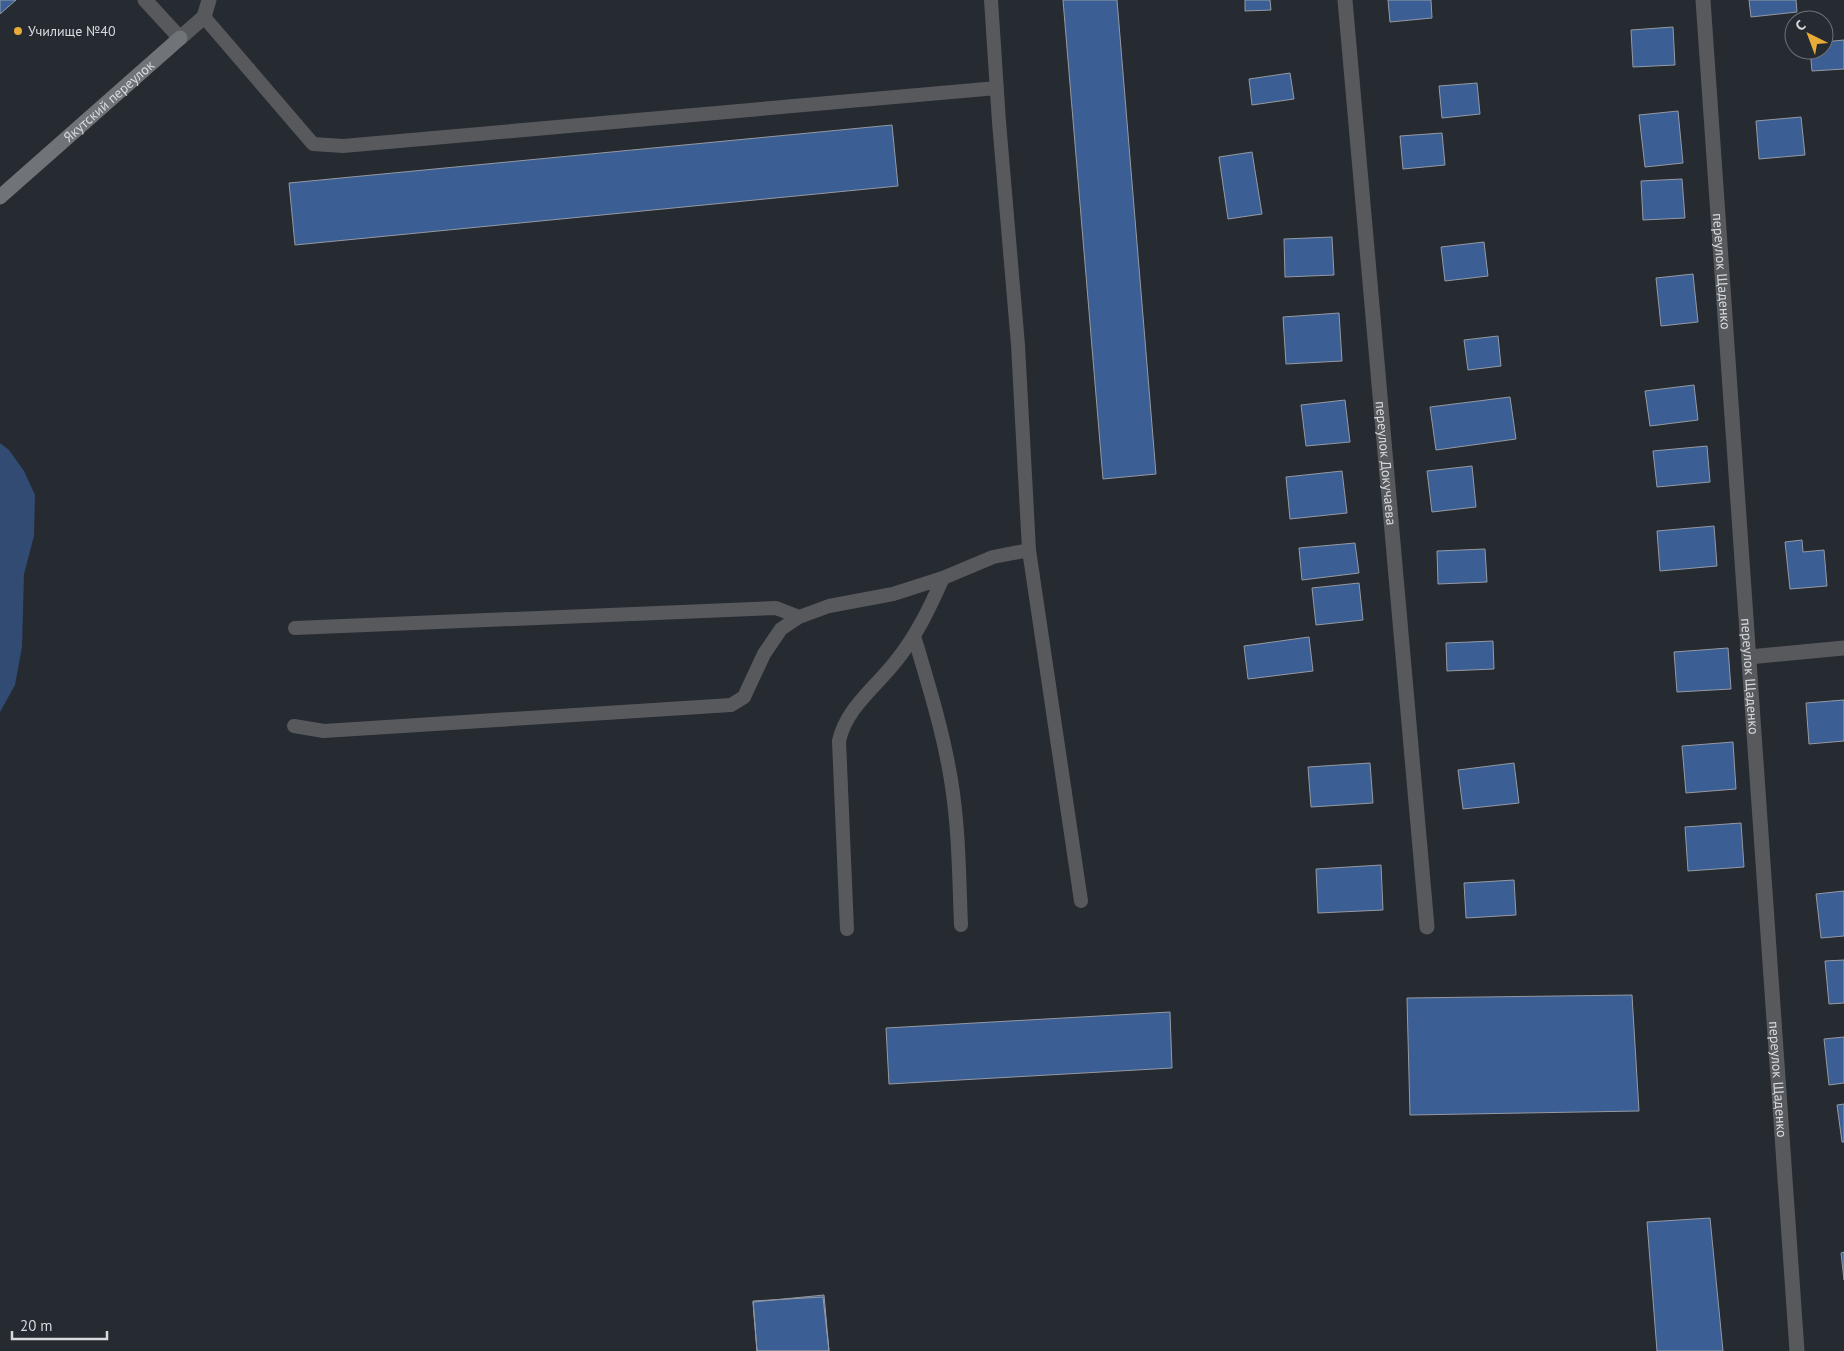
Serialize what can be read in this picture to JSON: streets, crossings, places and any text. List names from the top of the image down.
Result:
{
  "streets": {
    "main road": ["Якутский переулок"],
    "street": ["переулок Щаденко", "переулок Докучаева"]
  },
  "places": ["Училище №40"],
  "scale_bar": "20 m",
  "north": "top left"
}
